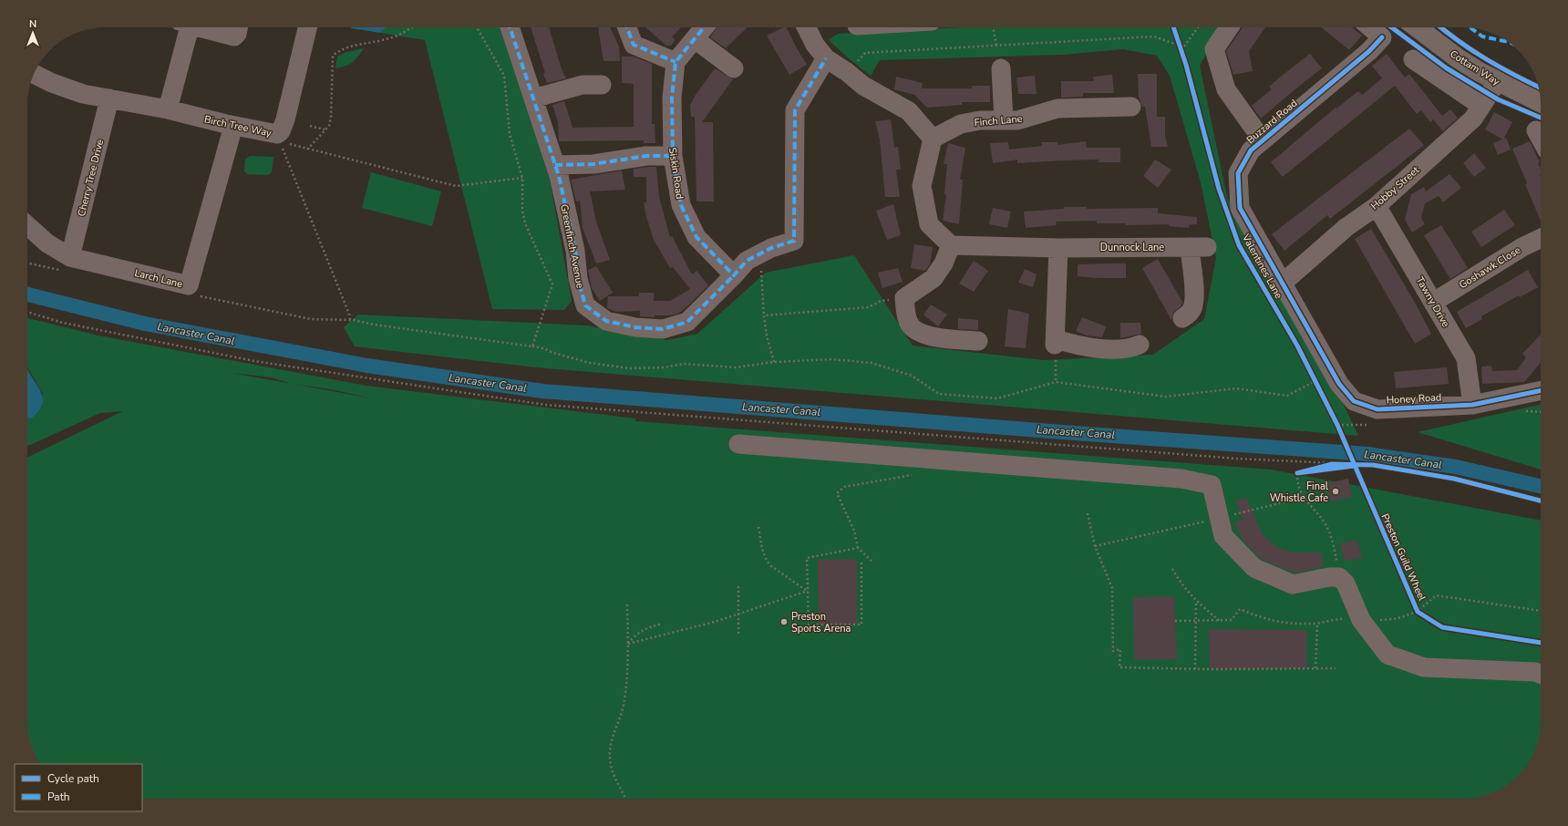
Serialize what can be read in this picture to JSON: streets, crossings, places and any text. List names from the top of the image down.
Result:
{
  "streets": {
    "main road": ["Cottam Way"],
    "street": [
      "Finch Lane",
      "Buzzard Road",
      "Birch Tree Way",
      "Siskin Road",
      "Cherry Tree Drive",
      "Hobby Street",
      "Greenfinch Avenue",
      "Dunnock Lane",
      "Goshawk Close",
      "Larch Lane",
      "Tawny Drive",
      "Honey Road"
    ],
    "path": ["Preston Guild Wheel"],
    "cycle path": ["Valentines Lane"]
  },
  "crossings": [
    ["Cottam Way", "Hobby Street"],
    ["Buzzard Road", "Hobby Street"],
    ["Buzzard Road", "Honey Road"],
    ["Birch Tree Way", "Cherry Tree Drive"],
    ["Birch Tree Way", "Larch Lane"],
    ["Siskin Road", "Greenfinch Avenue"],
    ["Cherry Tree Drive", "Larch Lane"],
    ["Hobby Street", "Tawny Drive"],
    ["Hobby Street", "Honey Road"],
    ["Goshawk Close", "Tawny Drive"],
    ["Tawny Drive", "Honey Road"]
  ],
  "water": ["Lancaster Canal"],
  "places": ["Final Whistle Cafe", "Preston Sports Arena"],
  "legend": ["Cycle path", "Path"],
  "north": "top"
}
